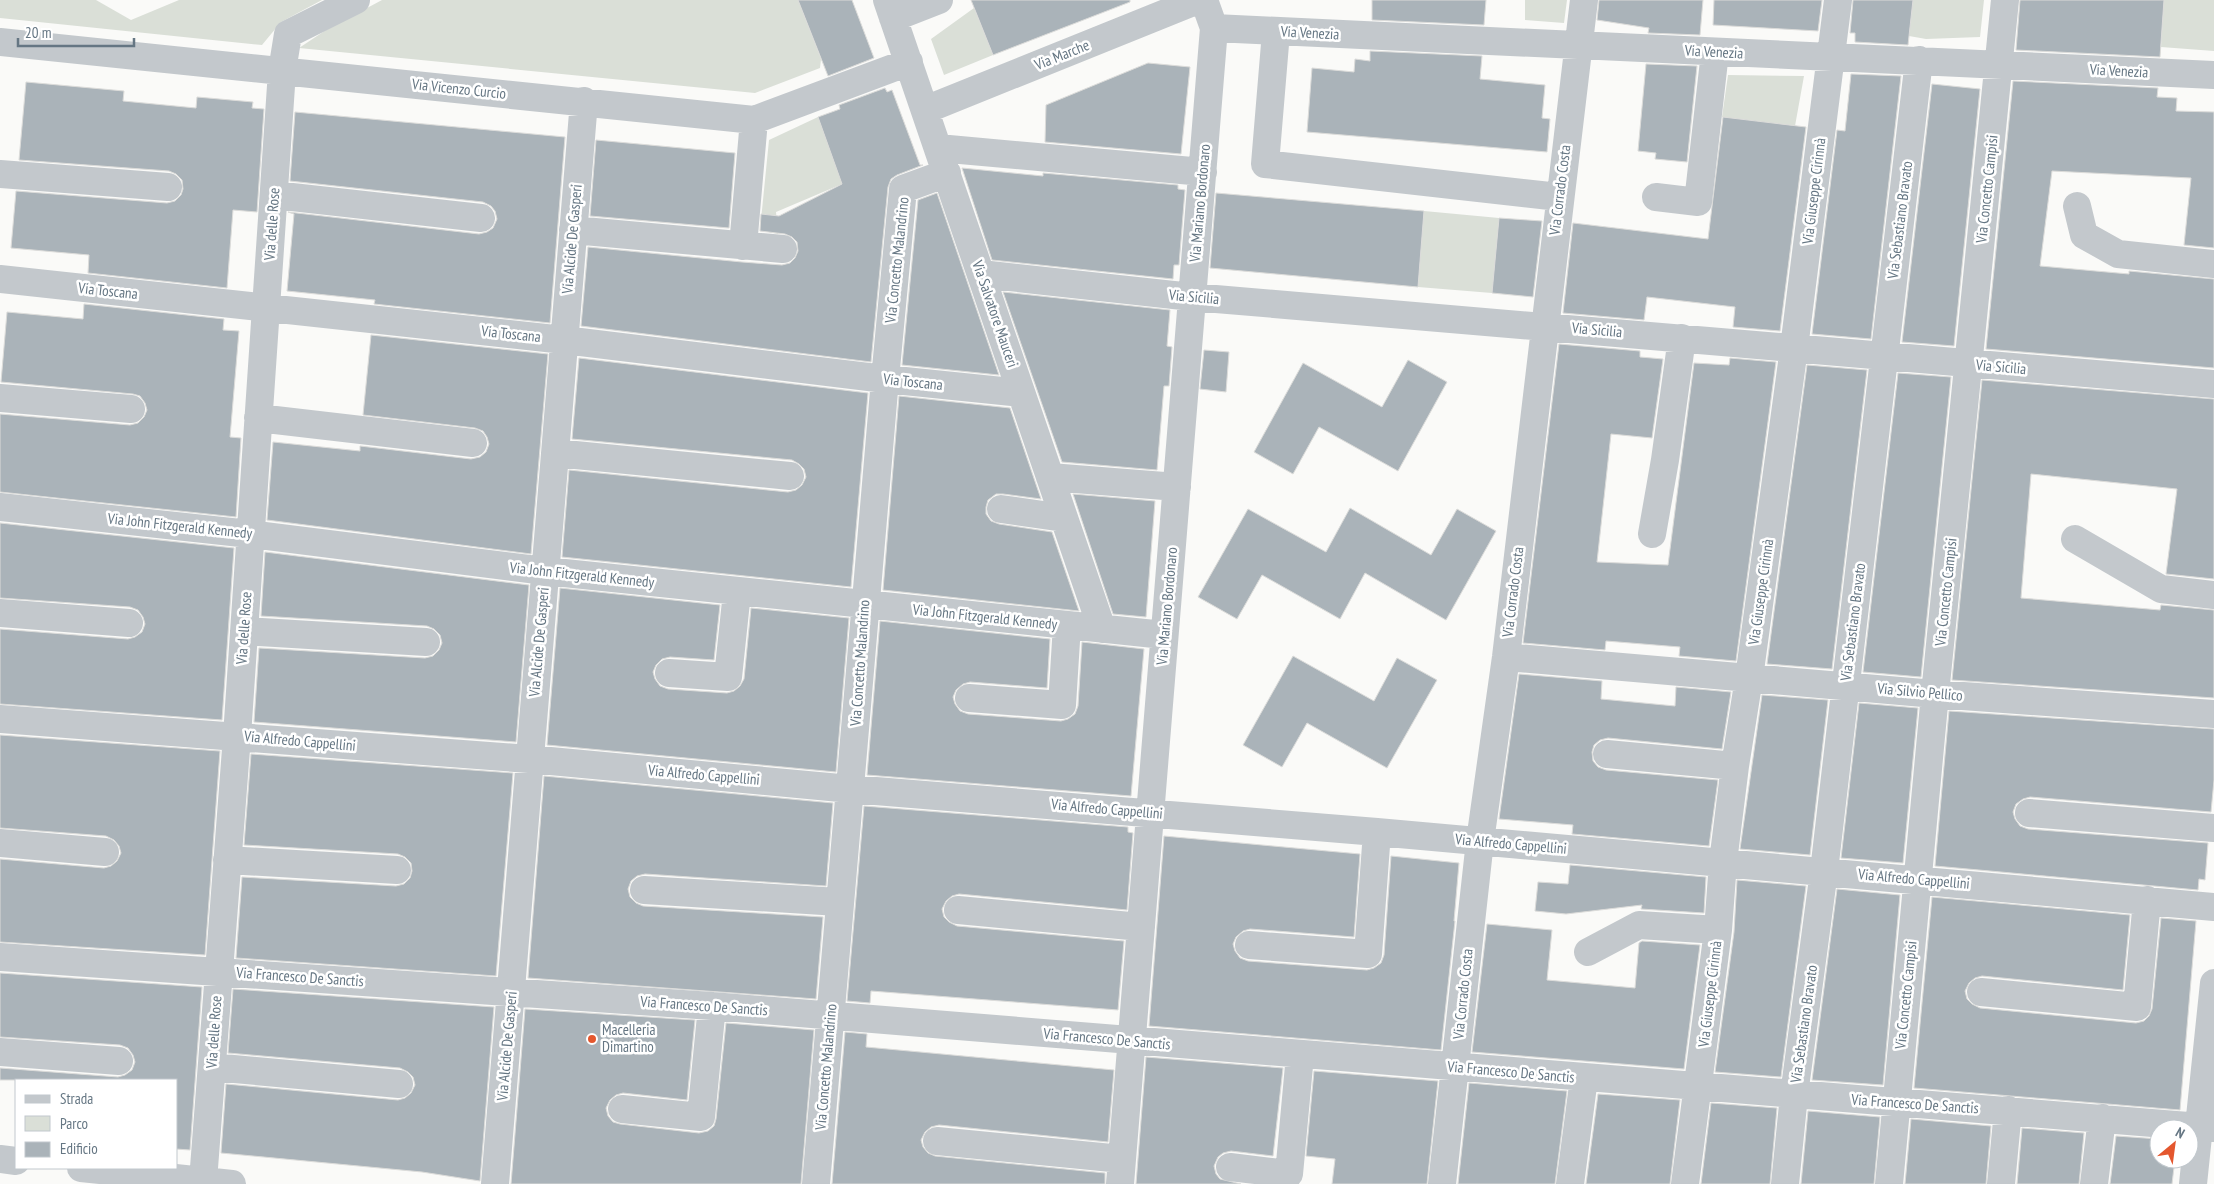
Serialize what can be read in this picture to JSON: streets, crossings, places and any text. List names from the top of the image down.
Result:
{
  "streets": {
    "street": [
      "Via Venezia",
      "Via Marche",
      "Via Vicenzo Curcio",
      "Via Concetto Campisi",
      "Via Corrado Costa",
      "Via Giuseppe Cirinnà",
      "Via Mariano Bordonaro",
      "Via Sebastiano Bravato",
      "Via delle Rose",
      "Via Alcide De Gasperi",
      "Via Concetto Malandrino",
      "Via Toscana",
      "Via Sicilia",
      "Via Salvatore Mauceri",
      "Via John Fitzgerald Kennedy",
      "Via Silvio Pellico",
      "Via Alfredo Cappellini",
      "Via Francesco De Sanctis"
    ]
  },
  "crossings": [
    ["Via Venezia", "Via Concetto Campisi"],
    ["Via Venezia", "Via Corrado Costa"],
    ["Via Venezia", "Via Giuseppe Cirinnà"],
    ["Via Venezia", "Via Mariano Bordonaro"],
    ["Via Venezia", "Via Sebastiano Bravato"],
    ["Via Marche", "Via Salvatore Mauceri"],
    ["Via Vicenzo Curcio", "Via delle Rose"],
    ["Via Vicenzo Curcio", "Via Alcide De Gasperi"],
    ["Via Vicenzo Curcio", "Via Salvatore Mauceri"],
    ["Via Concetto Campisi", "Via Sicilia"],
    ["Via Concetto Campisi", "Via Silvio Pellico"],
    ["Via Concetto Campisi", "Via Alfredo Cappellini"],
    ["Via Concetto Campisi", "Via Francesco De Sanctis"],
    ["Via Corrado Costa", "Via Sicilia"],
    ["Via Corrado Costa", "Via Silvio Pellico"],
    ["Via Corrado Costa", "Via Alfredo Cappellini"],
    ["Via Corrado Costa", "Via Francesco De Sanctis"],
    ["Via Giuseppe Cirinnà", "Via Sicilia"],
    ["Via Giuseppe Cirinnà", "Via Silvio Pellico"],
    ["Via Giuseppe Cirinnà", "Via Alfredo Cappellini"],
    ["Via Giuseppe Cirinnà", "Via Francesco De Sanctis"],
    ["Via Mariano Bordonaro", "Via Sicilia"],
    ["Via Mariano Bordonaro", "Via John Fitzgerald Kennedy"],
    ["Via Mariano Bordonaro", "Via Alfredo Cappellini"],
    ["Via Mariano Bordonaro", "Via Francesco De Sanctis"],
    ["Via Sebastiano Bravato", "Via Sicilia"],
    ["Via Sebastiano Bravato", "Via Silvio Pellico"],
    ["Via Sebastiano Bravato", "Via Alfredo Cappellini"],
    ["Via Sebastiano Bravato", "Via Francesco De Sanctis"],
    ["Via delle Rose", "Via Toscana"],
    ["Via delle Rose", "Via John Fitzgerald Kennedy"],
    ["Via delle Rose", "Via Alfredo Cappellini"],
    ["Via delle Rose", "Via Francesco De Sanctis"],
    ["Via Alcide De Gasperi", "Via Toscana"],
    ["Via Alcide De Gasperi", "Via John Fitzgerald Kennedy"],
    ["Via Alcide De Gasperi", "Via Alfredo Cappellini"],
    ["Via Alcide De Gasperi", "Via Francesco De Sanctis"],
    ["Via Concetto Malandrino", "Via Toscana"],
    ["Via Concetto Malandrino", "Via Salvatore Mauceri"],
    ["Via Concetto Malandrino", "Via John Fitzgerald Kennedy"],
    ["Via Concetto Malandrino", "Via Alfredo Cappellini"],
    ["Via Concetto Malandrino", "Via Francesco De Sanctis"],
    ["Via Toscana", "Via Salvatore Mauceri"],
    ["Via Sicilia", "Via Salvatore Mauceri"],
    ["Via Salvatore Mauceri", "Via John Fitzgerald Kennedy"]
  ],
  "places": ["Macelleria Dimartino"],
  "legend": ["Strada", "Parco", "Edificio"],
  "scale_bar": "20 m",
  "north": "top right"
}
